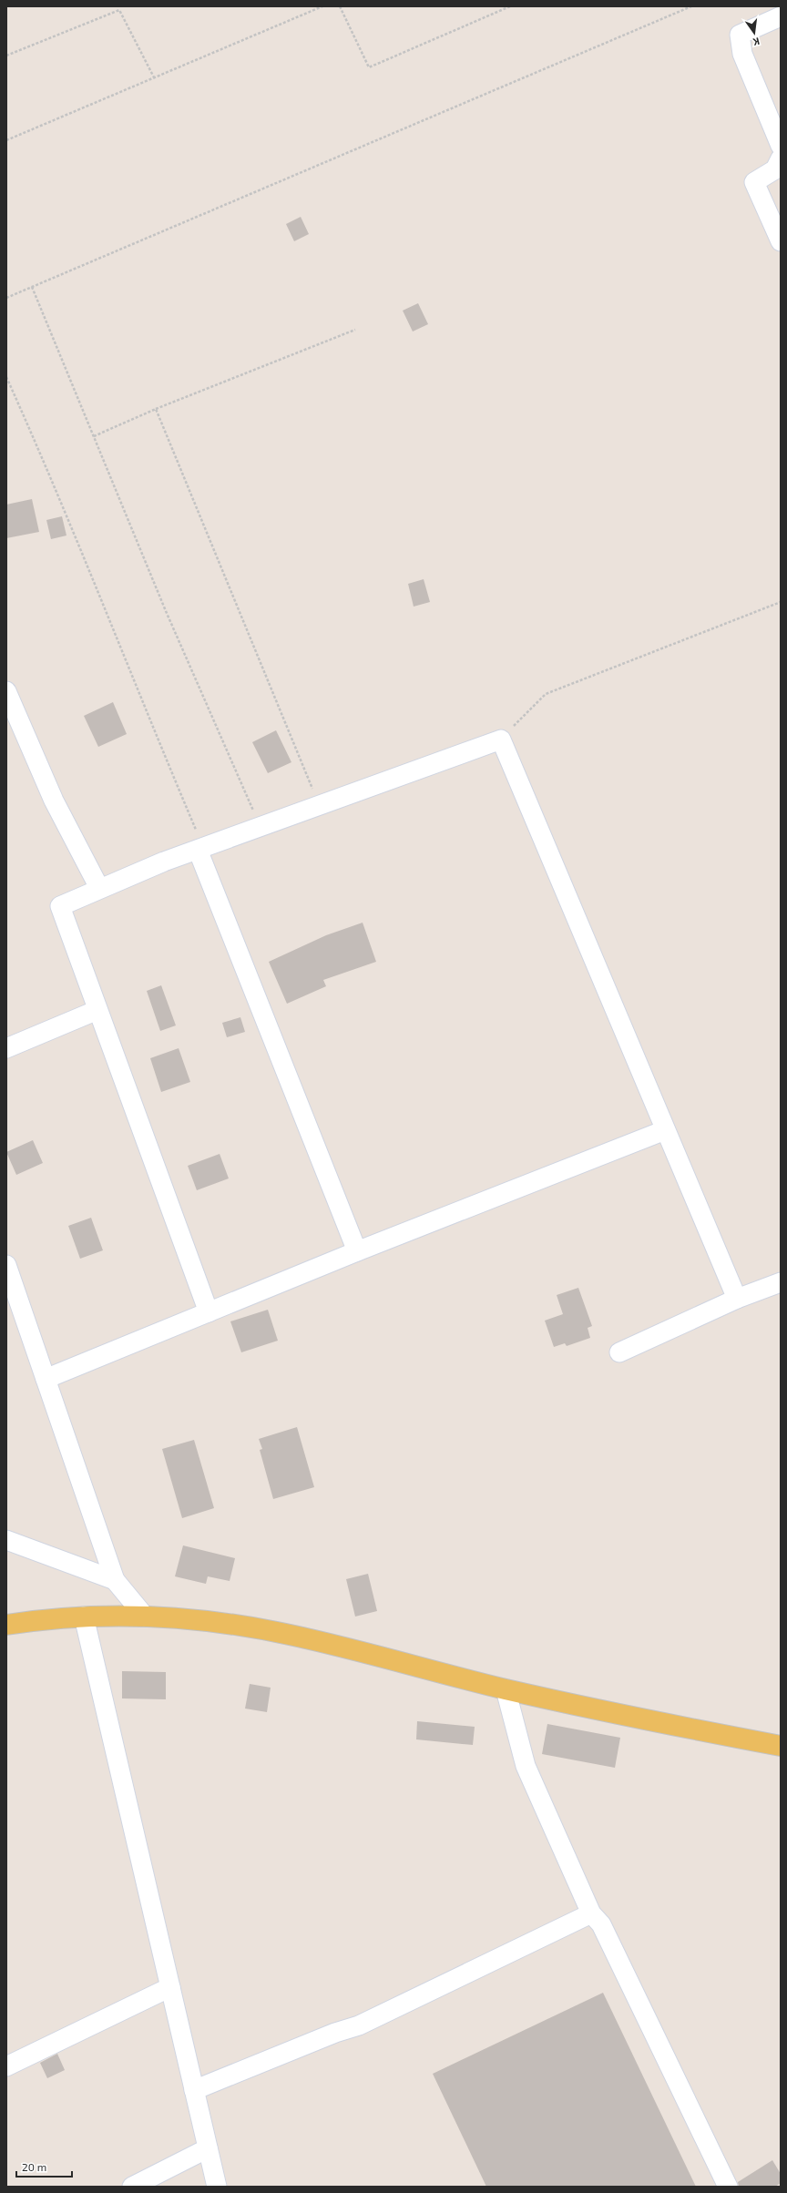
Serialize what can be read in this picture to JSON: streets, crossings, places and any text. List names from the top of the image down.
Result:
{
  "scale_bar": "20 m",
  "north": "bottom"
}
